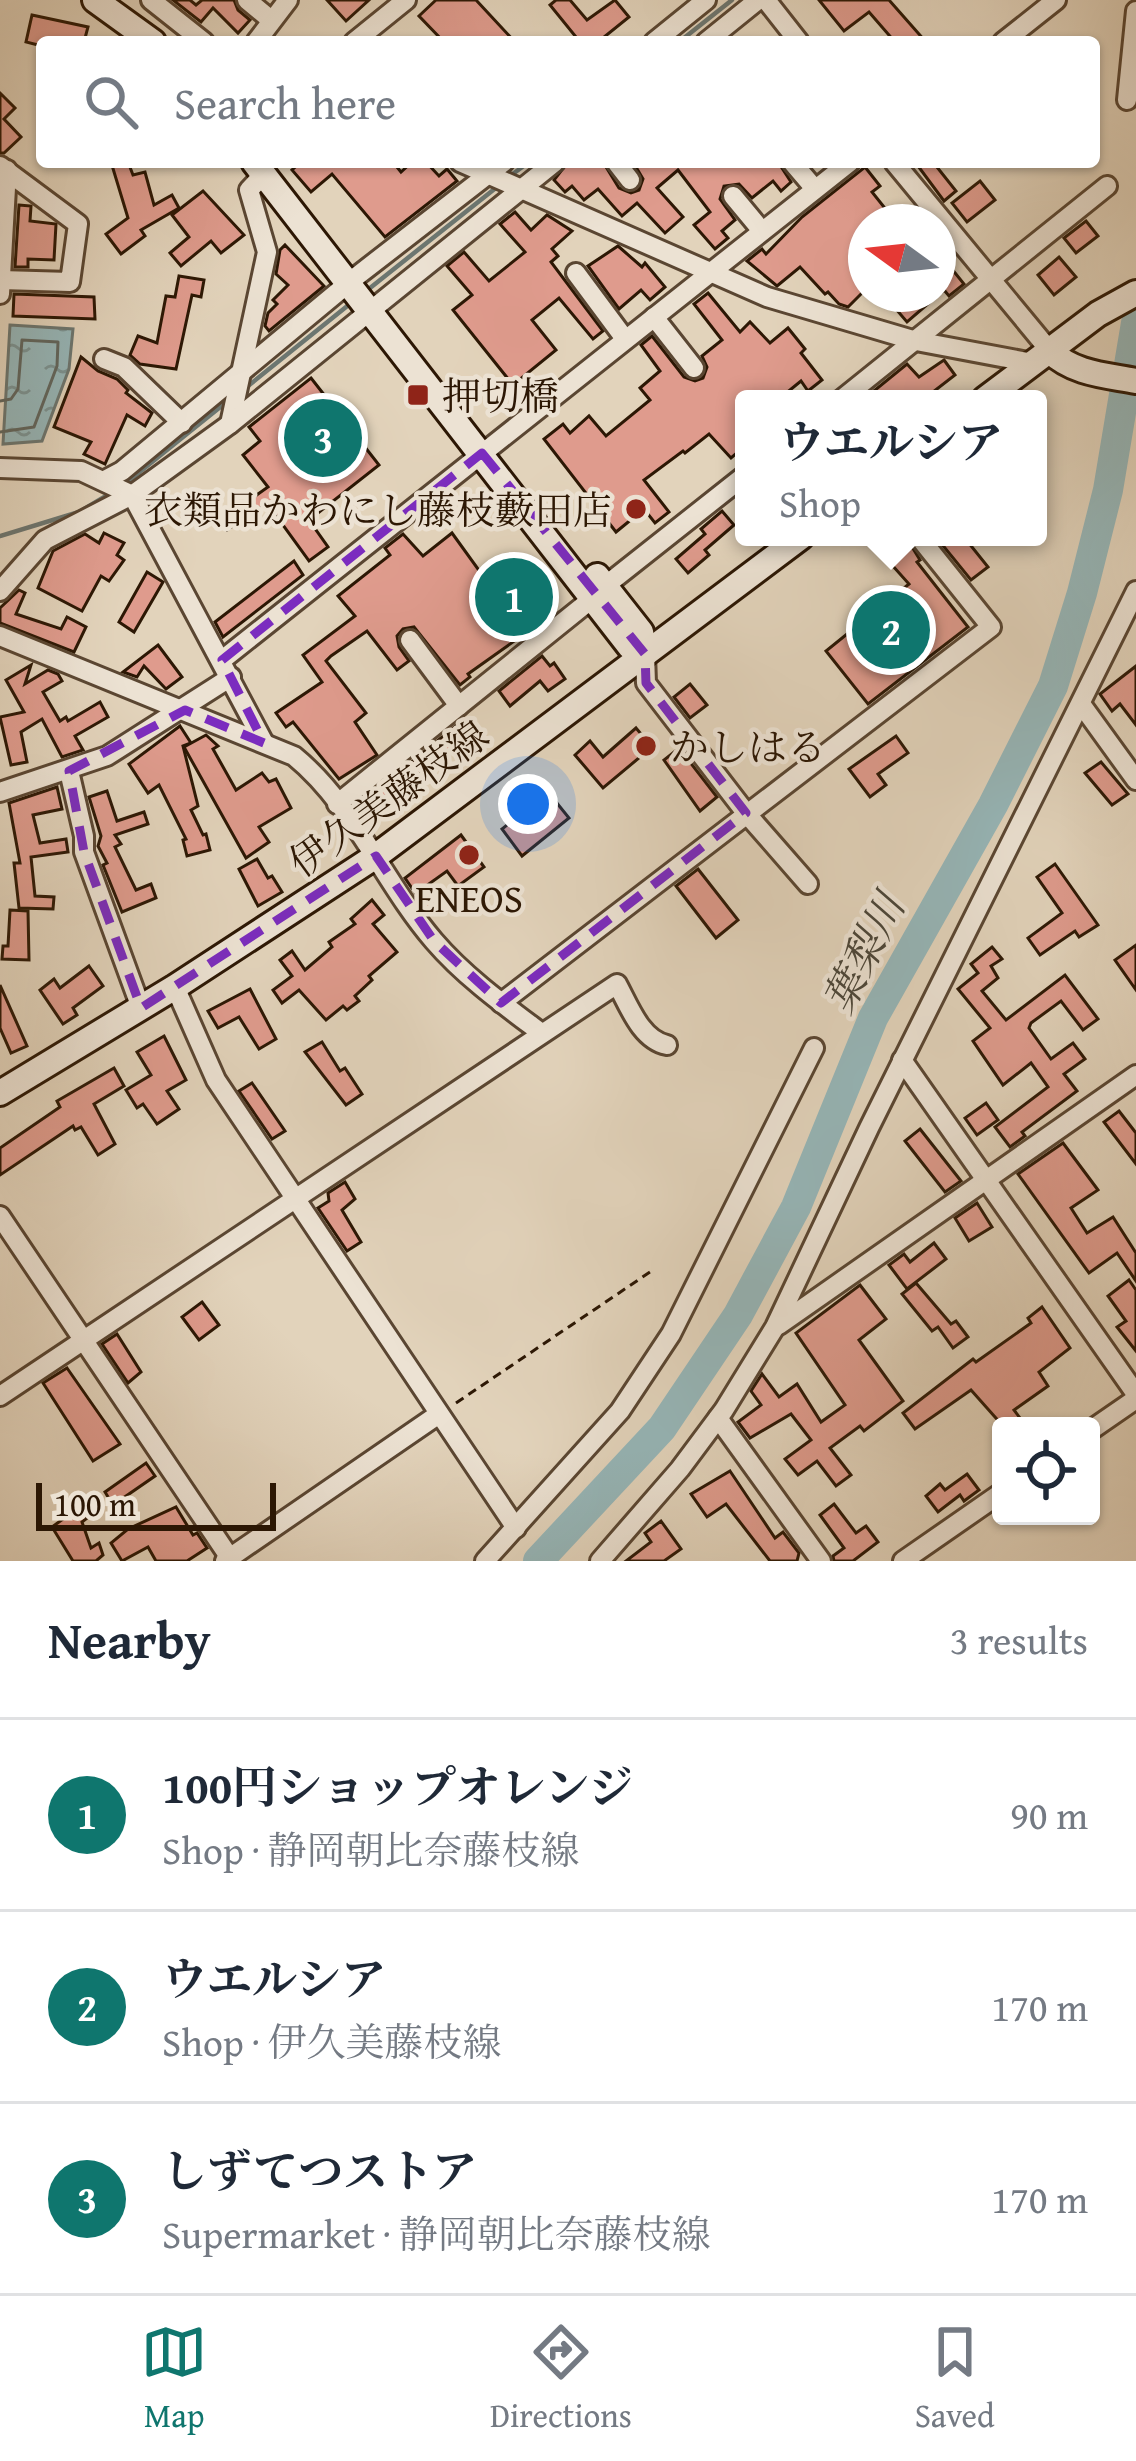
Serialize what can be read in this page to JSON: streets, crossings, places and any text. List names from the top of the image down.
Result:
{
  "streets": {
    "main road": ["伊久美藤枝線"]
  },
  "water": ["葉梨川"],
  "places": {
    "transit": ["押切橋"],
    "other": ["衣類品かわにし藤枝藪田店", "かしはる", "ENEOS"]
  },
  "scale_bar": "100 m",
  "north": "left",
  "page": {
    "search": "Search here",
    "popup": ["ウエルシア", "Shop"],
    "pins": ["3", "1", "2"],
    "scale": "100 m",
    "heading": ["Nearby", "3 results"],
    "list": [
      {
        "mark": "1",
        "name": "100円ショップオレンジ",
        "note": "Shop · 静岡朝比奈藤枝線",
        "value": "90 m"
      },
      {
        "mark": "2",
        "name": "ウエルシア",
        "note": "Shop · 伊久美藤枝線",
        "value": "170 m"
      },
      {
        "mark": "3",
        "name": "しずてつストア",
        "note": "Supermarket · 静岡朝比奈藤枝線",
        "value": "170 m"
      }
    ],
    "nav": ["Map", "Directions", "Saved"]
  }
}
